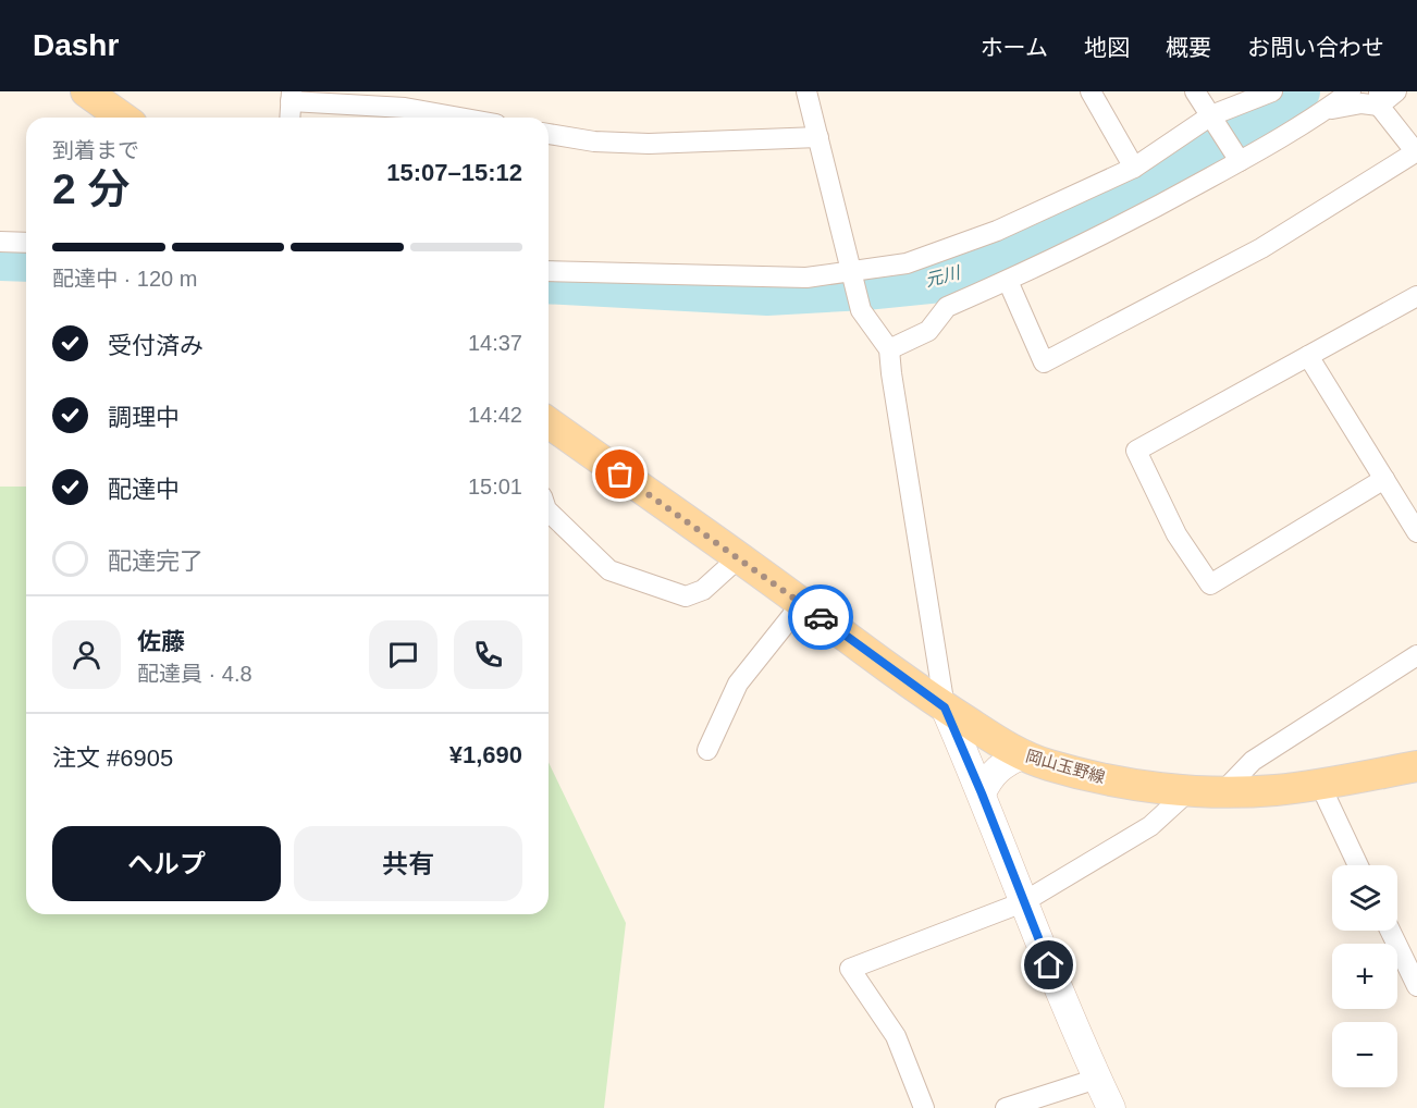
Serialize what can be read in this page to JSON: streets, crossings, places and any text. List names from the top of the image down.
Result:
{
  "streets": {
    "main road": ["岡山玉野線"]
  },
  "water": ["元川"],
  "page": {
    "header": "Dashr",
    "nav": [
      "ホーム",
      "地図",
      "概要",
      "お問い合わせ"
    ],
    "heading": ["2 分", "到着まで", "15:07–15:12"],
    "panel": [
      "佐藤",
      "配達員 · 4.8",
      "注文 #6905",
      "¥1,690"
    ],
    "bar": "配達中 · 120 m",
    "list": [
      ["受付済み", "14:37"],
      ["調理中", "14:42"],
      ["配達中", "15:01"],
      "配達完了"
    ],
    "buttons": ["ヘルプ", "共有"],
    "map_buttons": ["+", "−"]
  }
}
